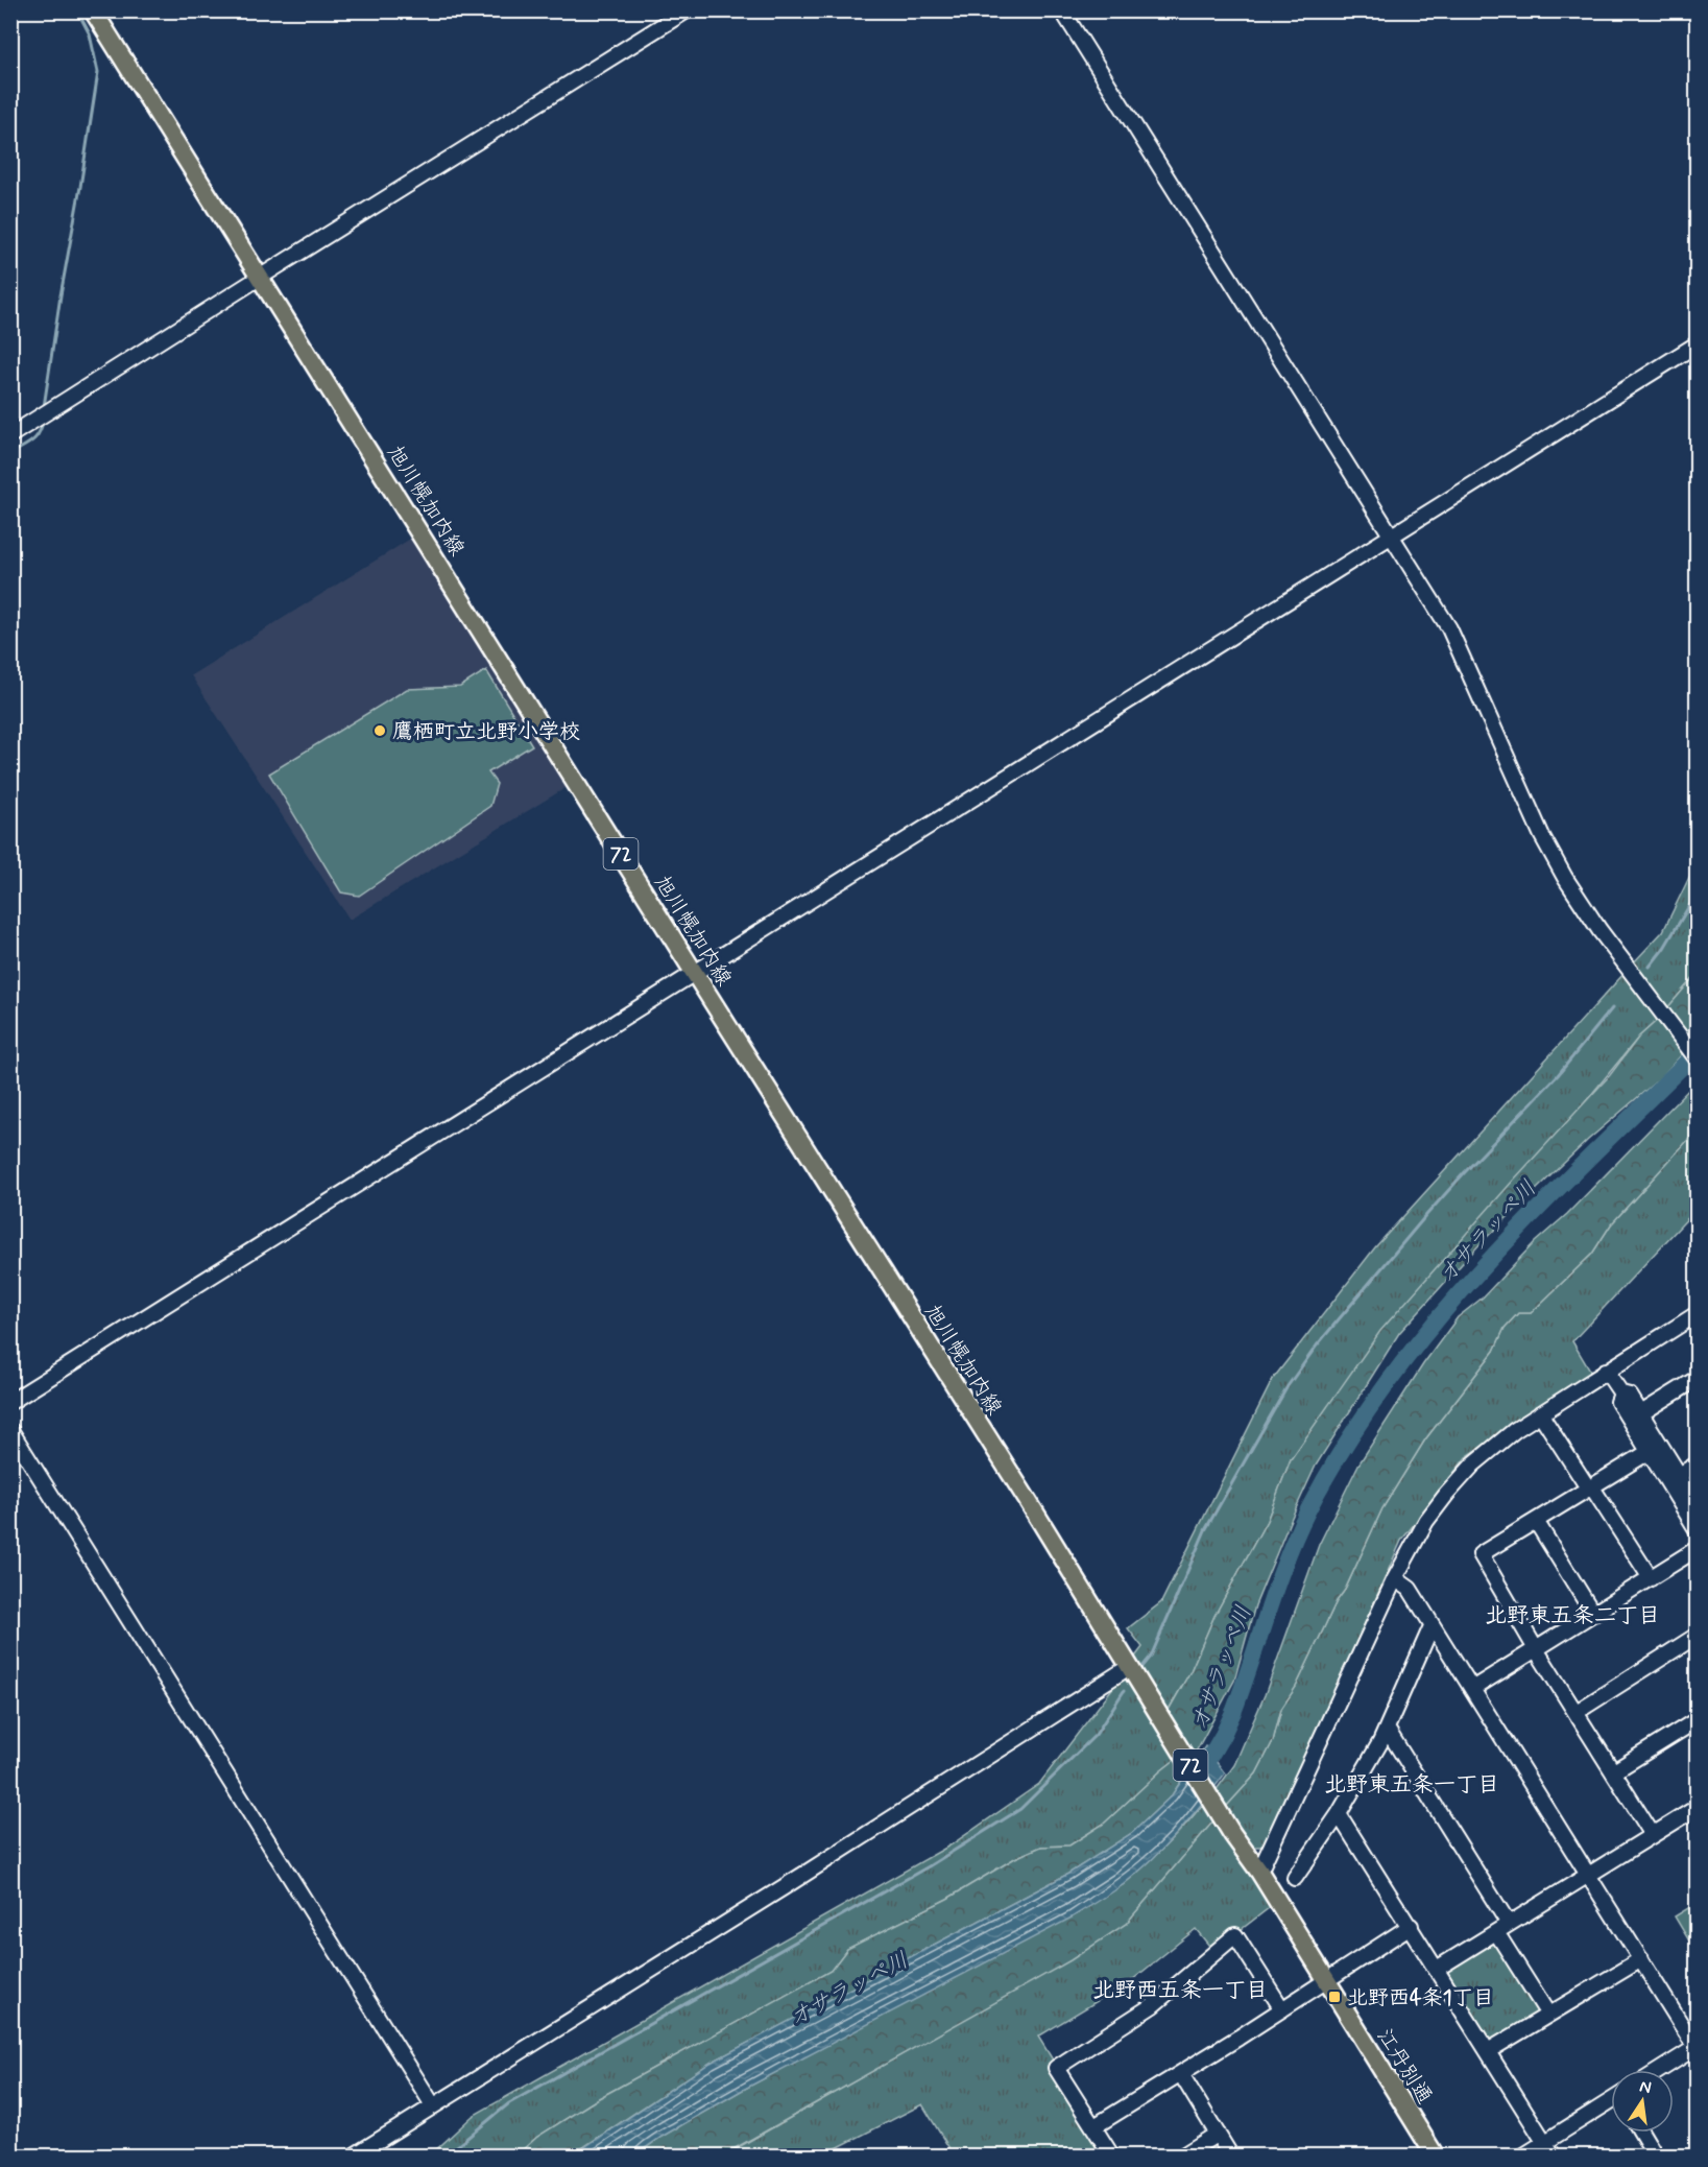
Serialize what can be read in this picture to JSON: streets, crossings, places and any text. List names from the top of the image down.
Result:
{
  "streets": {
    "main road": ["旭川幌加内線", "72", "江丹別通"]
  },
  "crossings": [
    ["旭川幌加内線", "江丹別通"]
  ],
  "districts": ["北野東五条二丁目", "北野東五条一丁目", "北野西五条一丁目"],
  "water": ["オサラッペ川"],
  "places": {
    "other": ["鷹栖町立北野小学校"],
    "transit": ["北野西4条1丁目"]
  },
  "north": "top"
}
